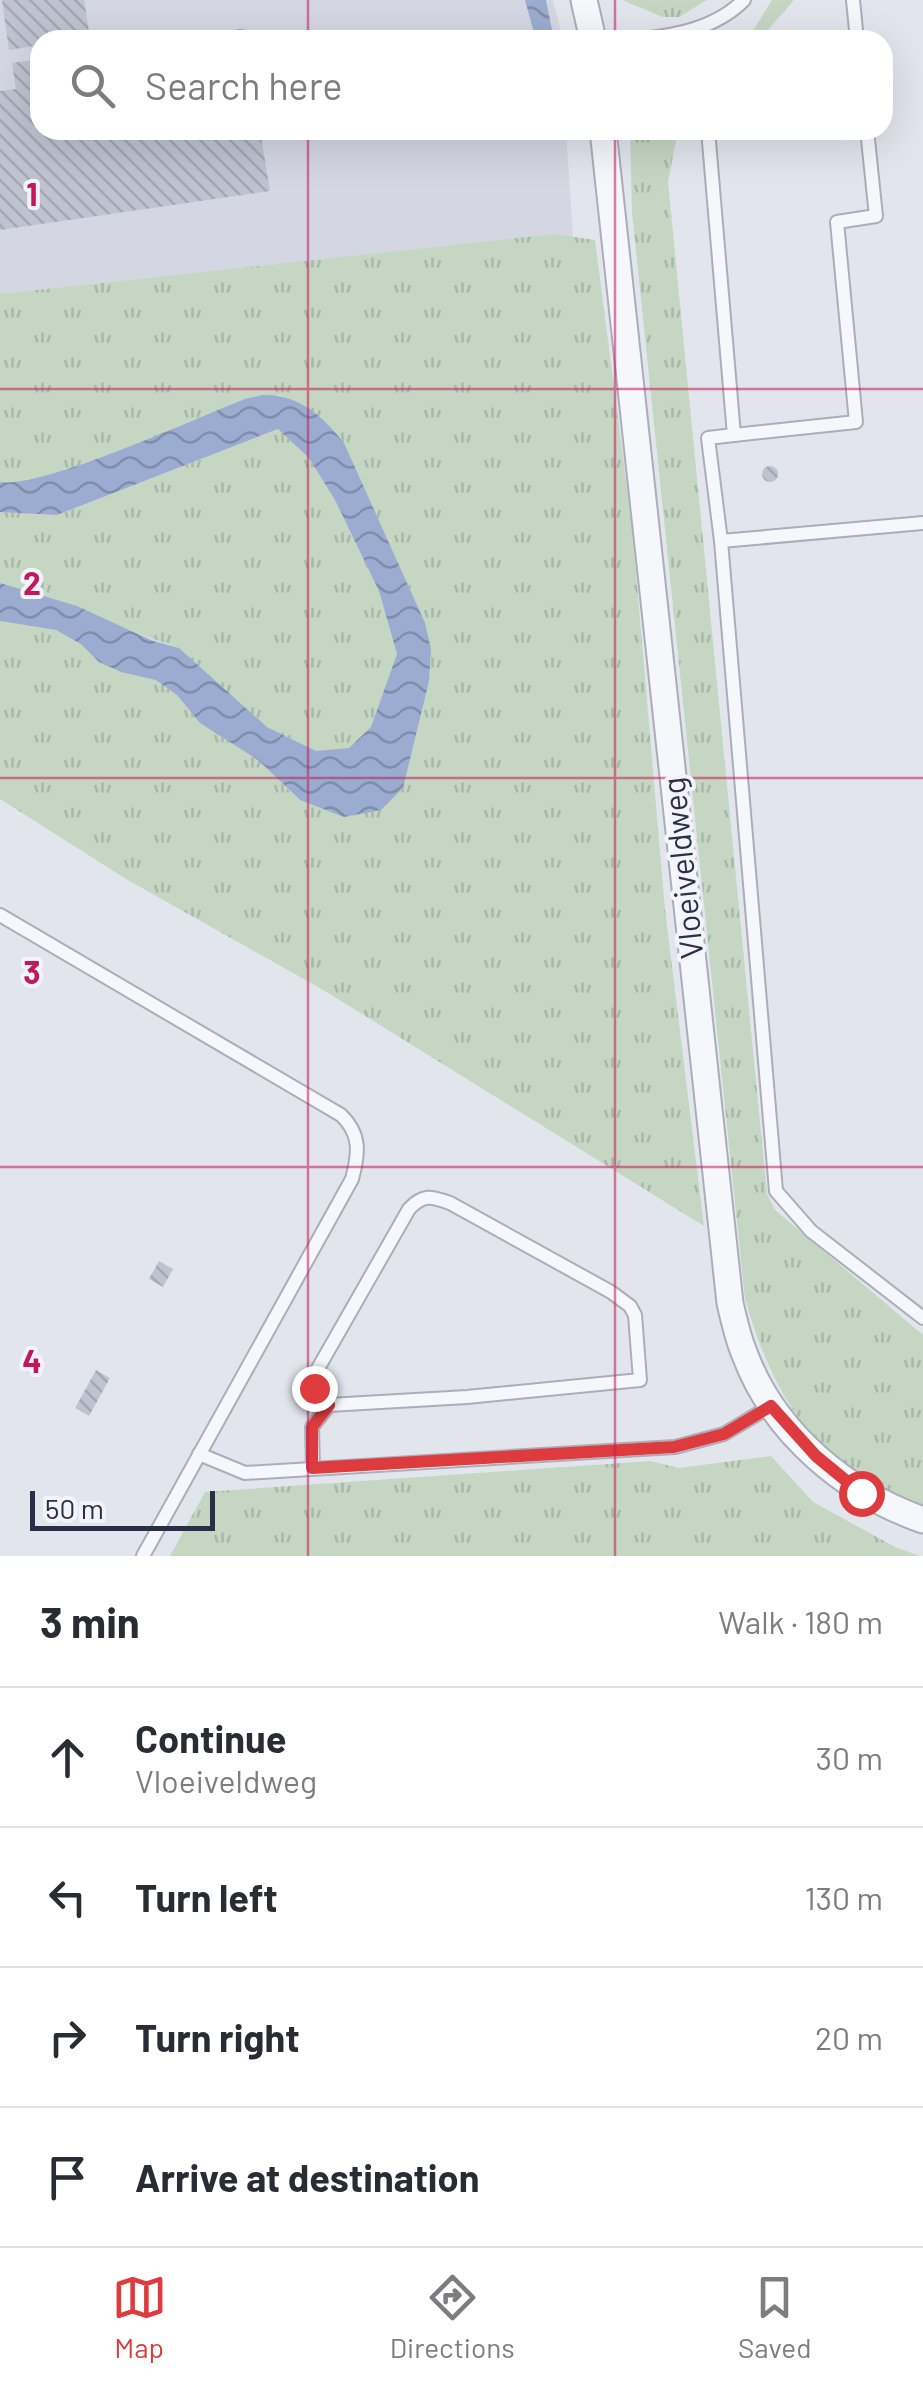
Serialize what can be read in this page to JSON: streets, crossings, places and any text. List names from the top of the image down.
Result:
{
  "streets": {
    "street": ["Vloeiveldweg"]
  },
  "scale_bar": "50 m",
  "page": {
    "search": "Search here",
    "scale": "50 m",
    "heading": ["3 min", "Walk · 180 m"],
    "list": [
      ["Continue", "Vloeiveldweg", "30 m"],
      ["Turn left", "130 m"],
      ["Turn right", "20 m"],
      "Arrive at destination"
    ],
    "nav": ["Map", "Directions", "Saved"]
  },
  "grid": {
    "rows": [
      "1",
      "2",
      "3",
      "4"
    ]
  }
}
